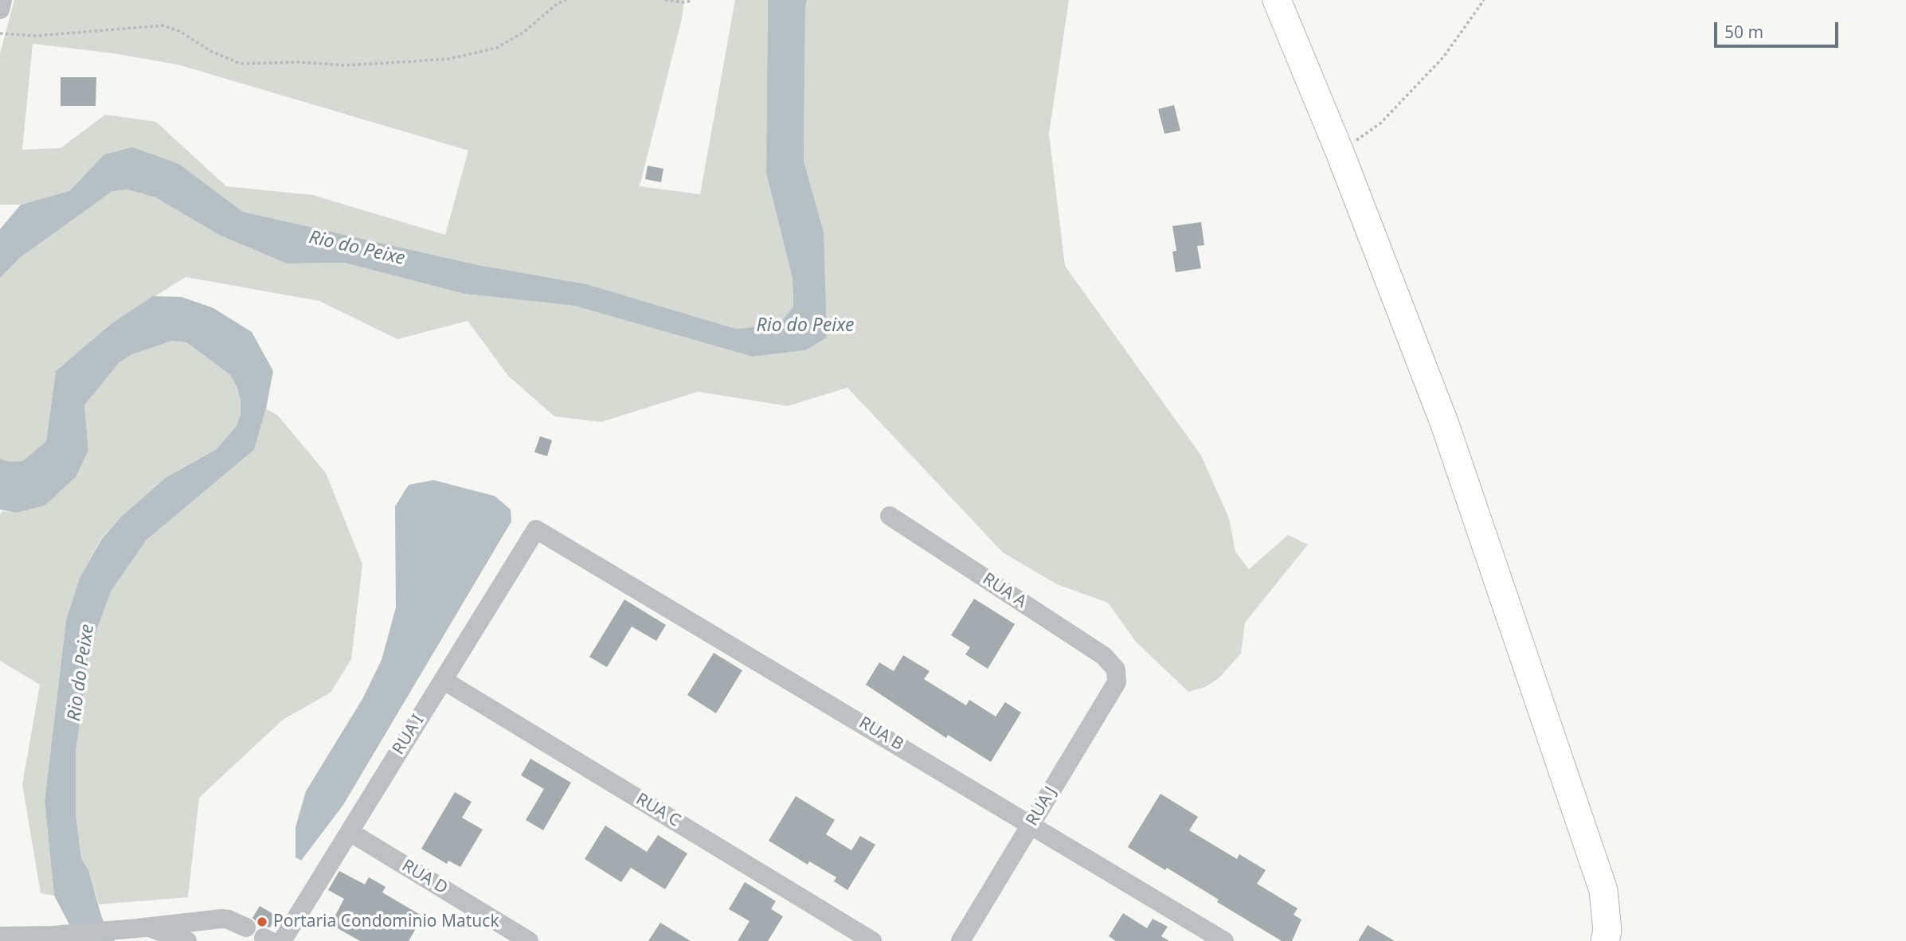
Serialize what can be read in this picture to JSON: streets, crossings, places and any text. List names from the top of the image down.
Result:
{
  "streets": {
    "street": [
      "RUA A",
      "RUA B",
      "RUA I",
      "RUA J",
      "RUA C",
      "RUA D"
    ]
  },
  "crossings": [
    ["RUA A", "RUA J"],
    ["RUA B", "RUA I"],
    ["RUA B", "RUA J"],
    ["RUA I", "RUA C"],
    ["RUA I", "RUA D"]
  ],
  "water": ["Rio do Peixe"],
  "places": ["Portaria Condominio Matuck"],
  "scale_bar": "50 m"
}
